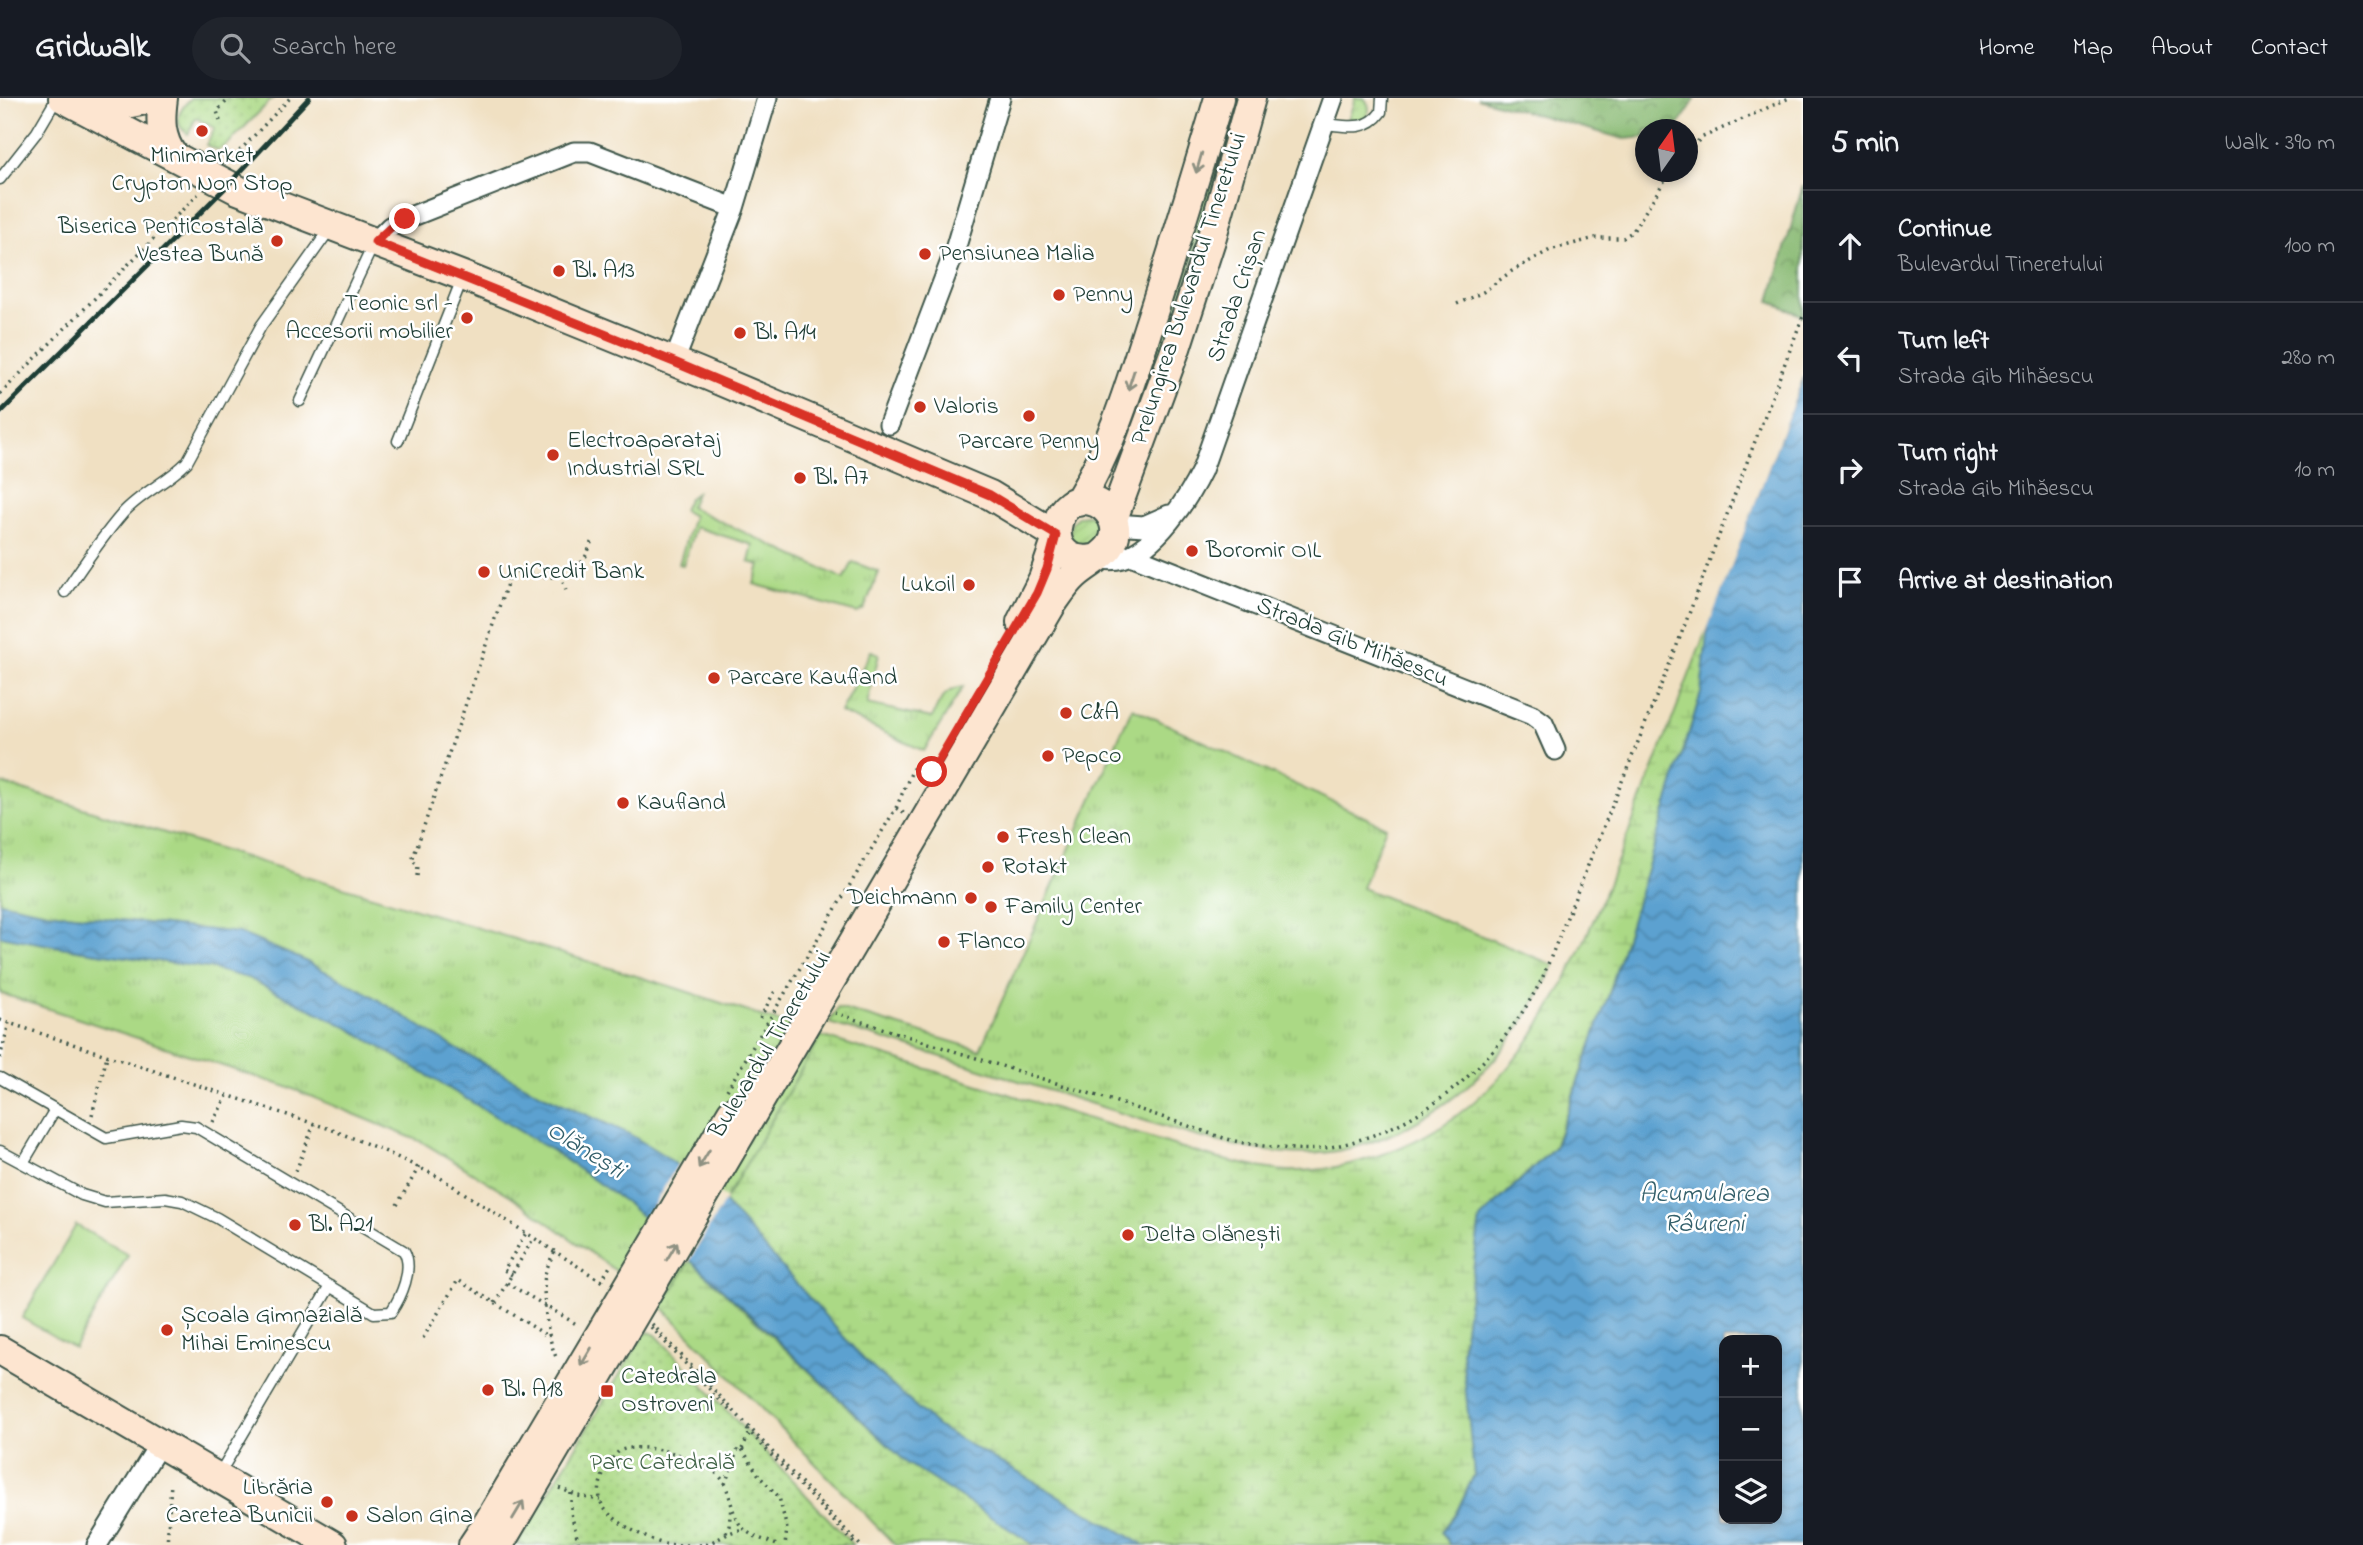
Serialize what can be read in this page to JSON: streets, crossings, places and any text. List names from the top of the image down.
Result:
{
  "streets": {
    "main road": ["Prelungirea Bulevardul Tineretului", "Bulevardul Tineretului"],
    "street": ["Strada Crișan", "Strada Gib Mihăescu"]
  },
  "crossings": [
    ["Prelungirea Bulevardul Tineretului", "Strada Crișan"],
    ["Prelungirea Bulevardul Tineretului", "Bulevardul Tineretului"],
    ["Strada Crișan", "Strada Gib Mihăescu"],
    ["Strada Crișan", "Bulevardul Tineretului"]
  ],
  "water": ["Olănești", "Acumularea Râureni"],
  "parks": ["Parc Catedrală"],
  "places": {
    "other": [
      "Minimarket Crypton Non Stop",
      "Biserica Penticostală Vestea Bună",
      "Pensiunea Malia",
      "Bl. A13",
      "Penny",
      "Teonic srl - Accesorii mobilier",
      "Bl. A14",
      "Valoris",
      "Parcare Penny",
      "Electroaparataj Industrial SRL",
      "Bl. A7",
      "Boromir OIL",
      "UniCredit Bank",
      "Lukoil",
      "Parcare Kaufland",
      "C&A",
      "Pepco",
      "Kaufland",
      "Fresh Clean",
      "Rotakt",
      "Deichmann",
      "Family Center",
      "Flanco",
      "Bl. A21",
      "Delta Olănești",
      "Școala Gimnazială Mihai Eminescu",
      "Bl. A18",
      "Librăria Caretea Bunicii",
      "Salon Gina"
    ],
    "transit": ["Catedrala Ostroveni"]
  },
  "north": "top",
  "page": {
    "header": "Gridwalk",
    "search": "Search here",
    "nav": [
      "Home",
      "Map",
      "About",
      "Contact"
    ],
    "heading": ["5 min", "Walk · 390 m"],
    "list": [
      ["Continue", "Bulevardul Tineretului", "100 m"],
      ["Turn left", "Strada Gib Mihăescu", "280 m"],
      ["Turn right", "Strada Gib Mihăescu", "10 m"],
      "Arrive at destination"
    ],
    "map_buttons": ["+", "−"]
  }
}
